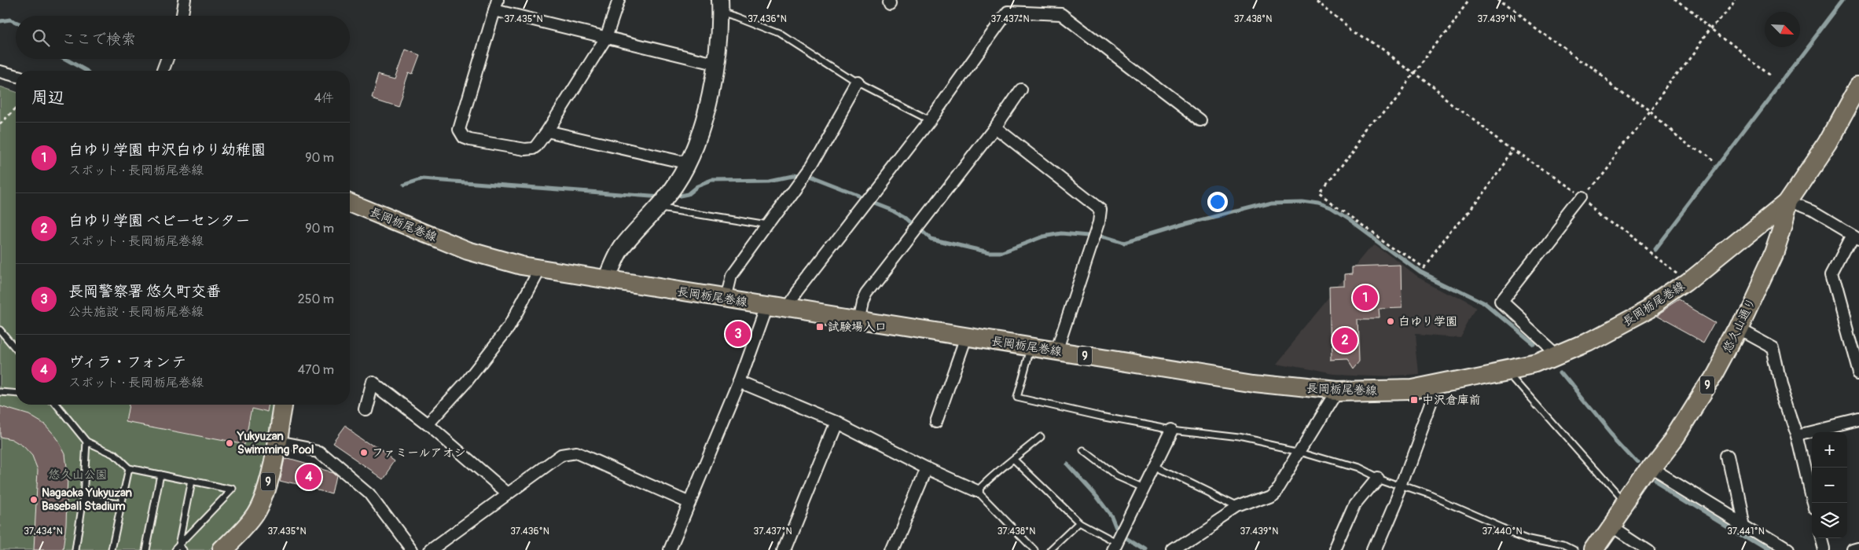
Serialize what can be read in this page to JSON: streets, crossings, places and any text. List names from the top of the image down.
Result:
{
  "streets": {
    "main road": ["長岡栃尾巻線", "悠久山通り", "9"]
  },
  "crossings": [
    ["長岡栃尾巻線", "悠久山通り"]
  ],
  "parks": ["悠久山公園"],
  "places": {
    "other": [
      "白ゆり学園",
      "Yukyuzan Swimming Pool",
      "ファミールアオシ",
      "Nagaoka Yukyuzan Baseball Stadium"
    ],
    "transit": ["試験場入口", "中沢倉庫前"]
  },
  "north": "bottom right",
  "page": {
    "search": "ここで検索",
    "heading": ["周辺", "4件"],
    "list": [
      {
        "mark": "1",
        "name": "白ゆり学園 中沢白ゆり幼稚園",
        "note": "スポット · 長岡栃尾巻線",
        "value": "90 m"
      },
      {
        "mark": "2",
        "name": "白ゆり学園 ベビーセンター",
        "note": "スポット · 長岡栃尾巻線",
        "value": "90 m"
      },
      {
        "mark": "3",
        "name": "長岡警察署 悠久町交番",
        "note": "公共施設 · 長岡栃尾巻線",
        "value": "250 m"
      },
      {
        "mark": "4",
        "name": "ヴィラ・フォンテ",
        "note": "スポット · 長岡栃尾巻線",
        "value": "470 m"
      }
    ],
    "pins": [
      "1",
      "3",
      "2",
      "4"
    ],
    "map_buttons": ["+", "−"]
  },
  "coordinates": [
    "37.435°N",
    "37.436°N",
    "37.438°N",
    "37.437°N",
    "37.439°N",
    "37.434°N",
    "37.440°N",
    "37.441°N"
  ]
}
